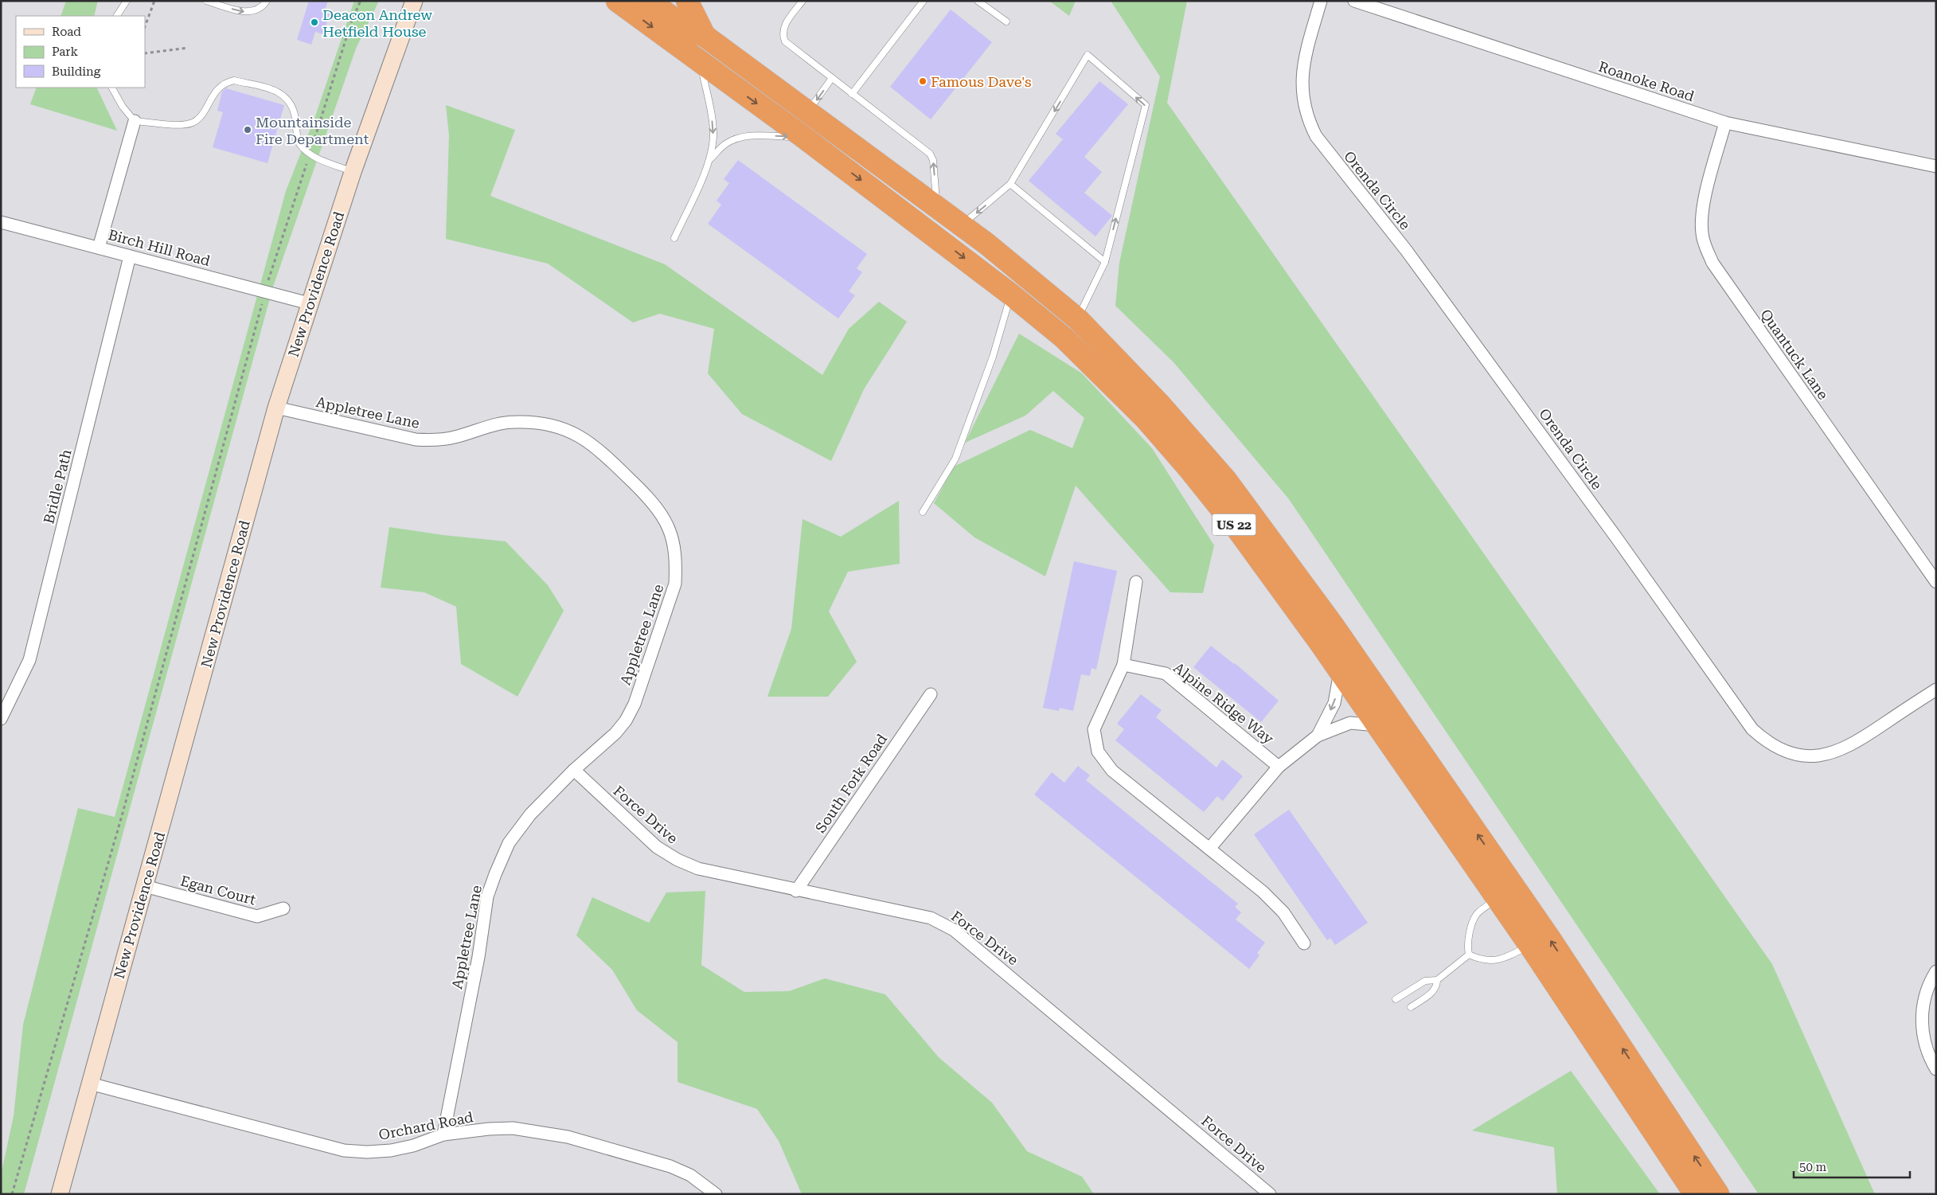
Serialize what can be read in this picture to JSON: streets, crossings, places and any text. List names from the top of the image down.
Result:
{
  "streets": {
    "highway": ["US 22"],
    "street": [
      "Roanoke Road",
      "Orenda Circle",
      "Birch Hill Road",
      "New Providence Road",
      "Quantuck Lane",
      "Appletree Lane",
      "Bridle Path",
      "Alpine Ridge Way",
      "South Fork Road",
      "Force Drive",
      "Egan Court",
      "Orchard Road"
    ]
  },
  "crossings": [
    ["Roanoke Road", "Quantuck Lane"],
    ["Birch Hill Road", "New Providence Road"],
    ["Birch Hill Road", "Bridle Path"],
    ["New Providence Road", "Appletree Lane"],
    ["New Providence Road", "Egan Court"],
    ["New Providence Road", "Orchard Road"],
    ["Appletree Lane", "Force Drive"],
    ["Appletree Lane", "Orchard Road"],
    ["South Fork Road", "Force Drive"]
  ],
  "places": ["Deacon Andrew Hetfield House", "Famous Dave's", "Mountainside Fire Department"],
  "legend": ["Road", "Park", "Building"],
  "scale_bar": "50 m"
}
